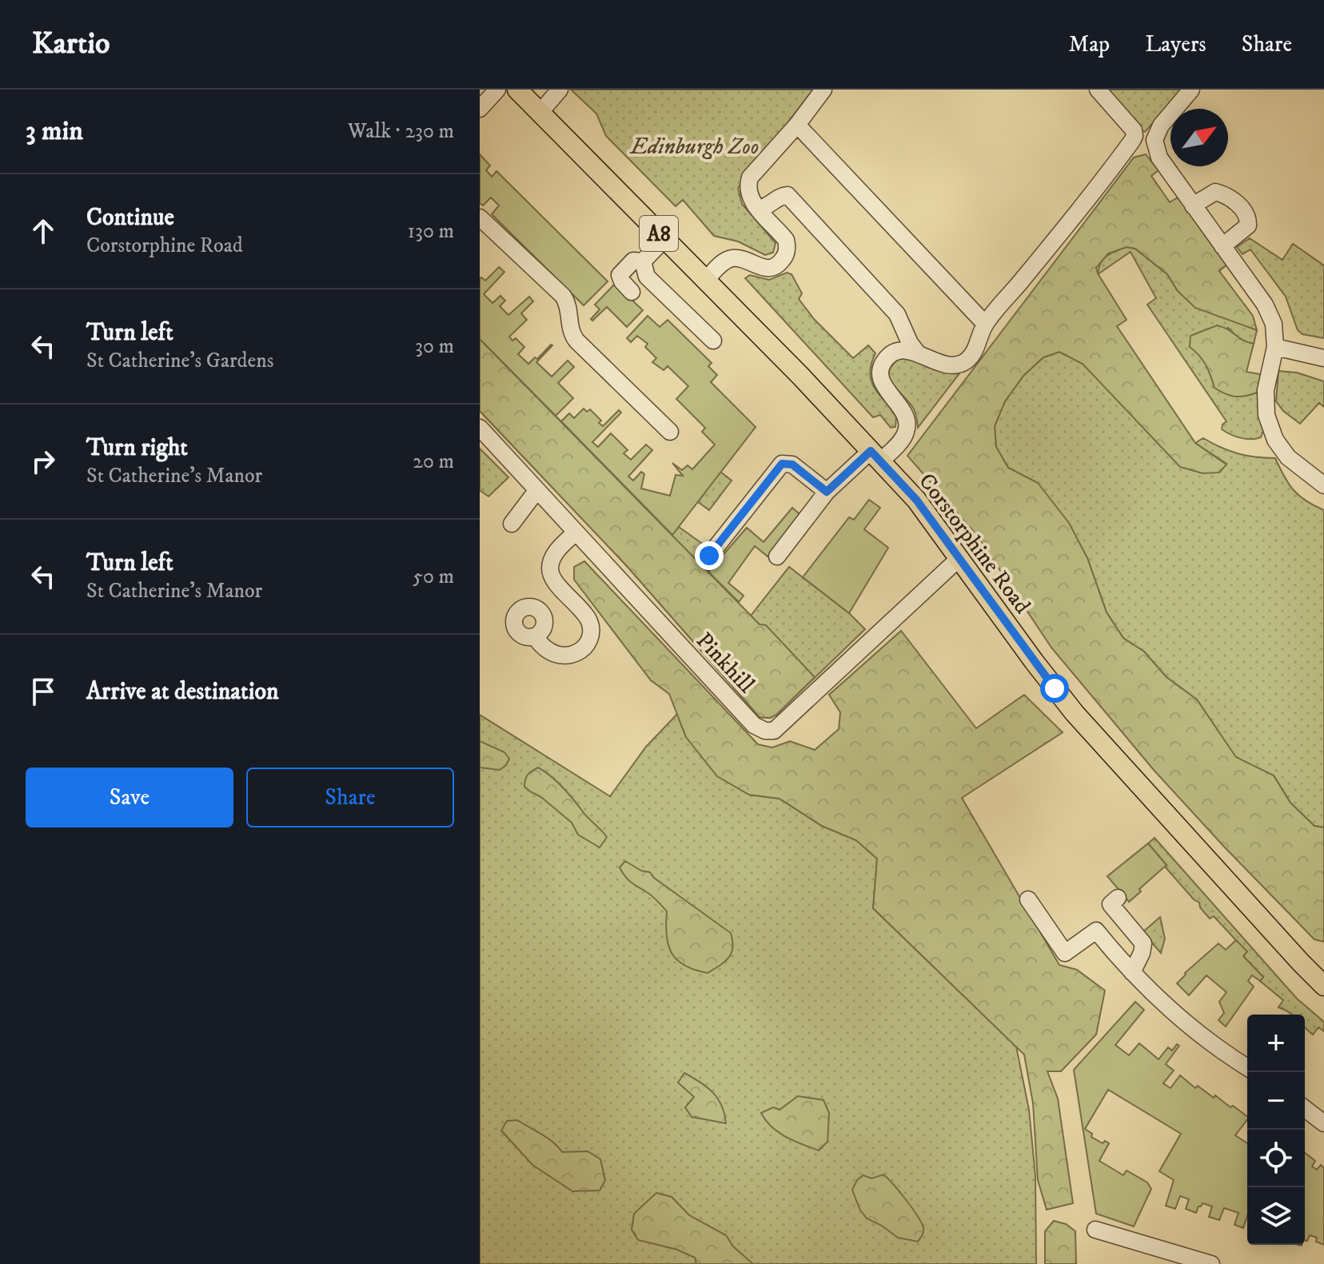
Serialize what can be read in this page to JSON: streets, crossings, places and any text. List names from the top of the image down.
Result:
{
  "streets": {
    "main road": ["A8", "Corstorphine Road"],
    "street": ["Pinkhill"]
  },
  "crossings": [
    ["Corstorphine Road", "Pinkhill"]
  ],
  "parks": ["Edinburgh Zoo"],
  "north": "top right",
  "page": {
    "header": "Kartio",
    "nav": ["Map", "Layers", "Share"],
    "heading": ["3 min", "Walk · 230 m"],
    "list": [
      ["Continue", "Corstorphine Road", "130 m"],
      ["Turn left", "St Catherine's Gardens", "30 m"],
      ["Turn right", "St Catherine's Manor", "20 m"],
      ["Turn left", "St Catherine's Manor", "50 m"],
      "Arrive at destination"
    ],
    "buttons": ["Save", "Share"],
    "map_buttons": ["+", "−"]
  }
}
